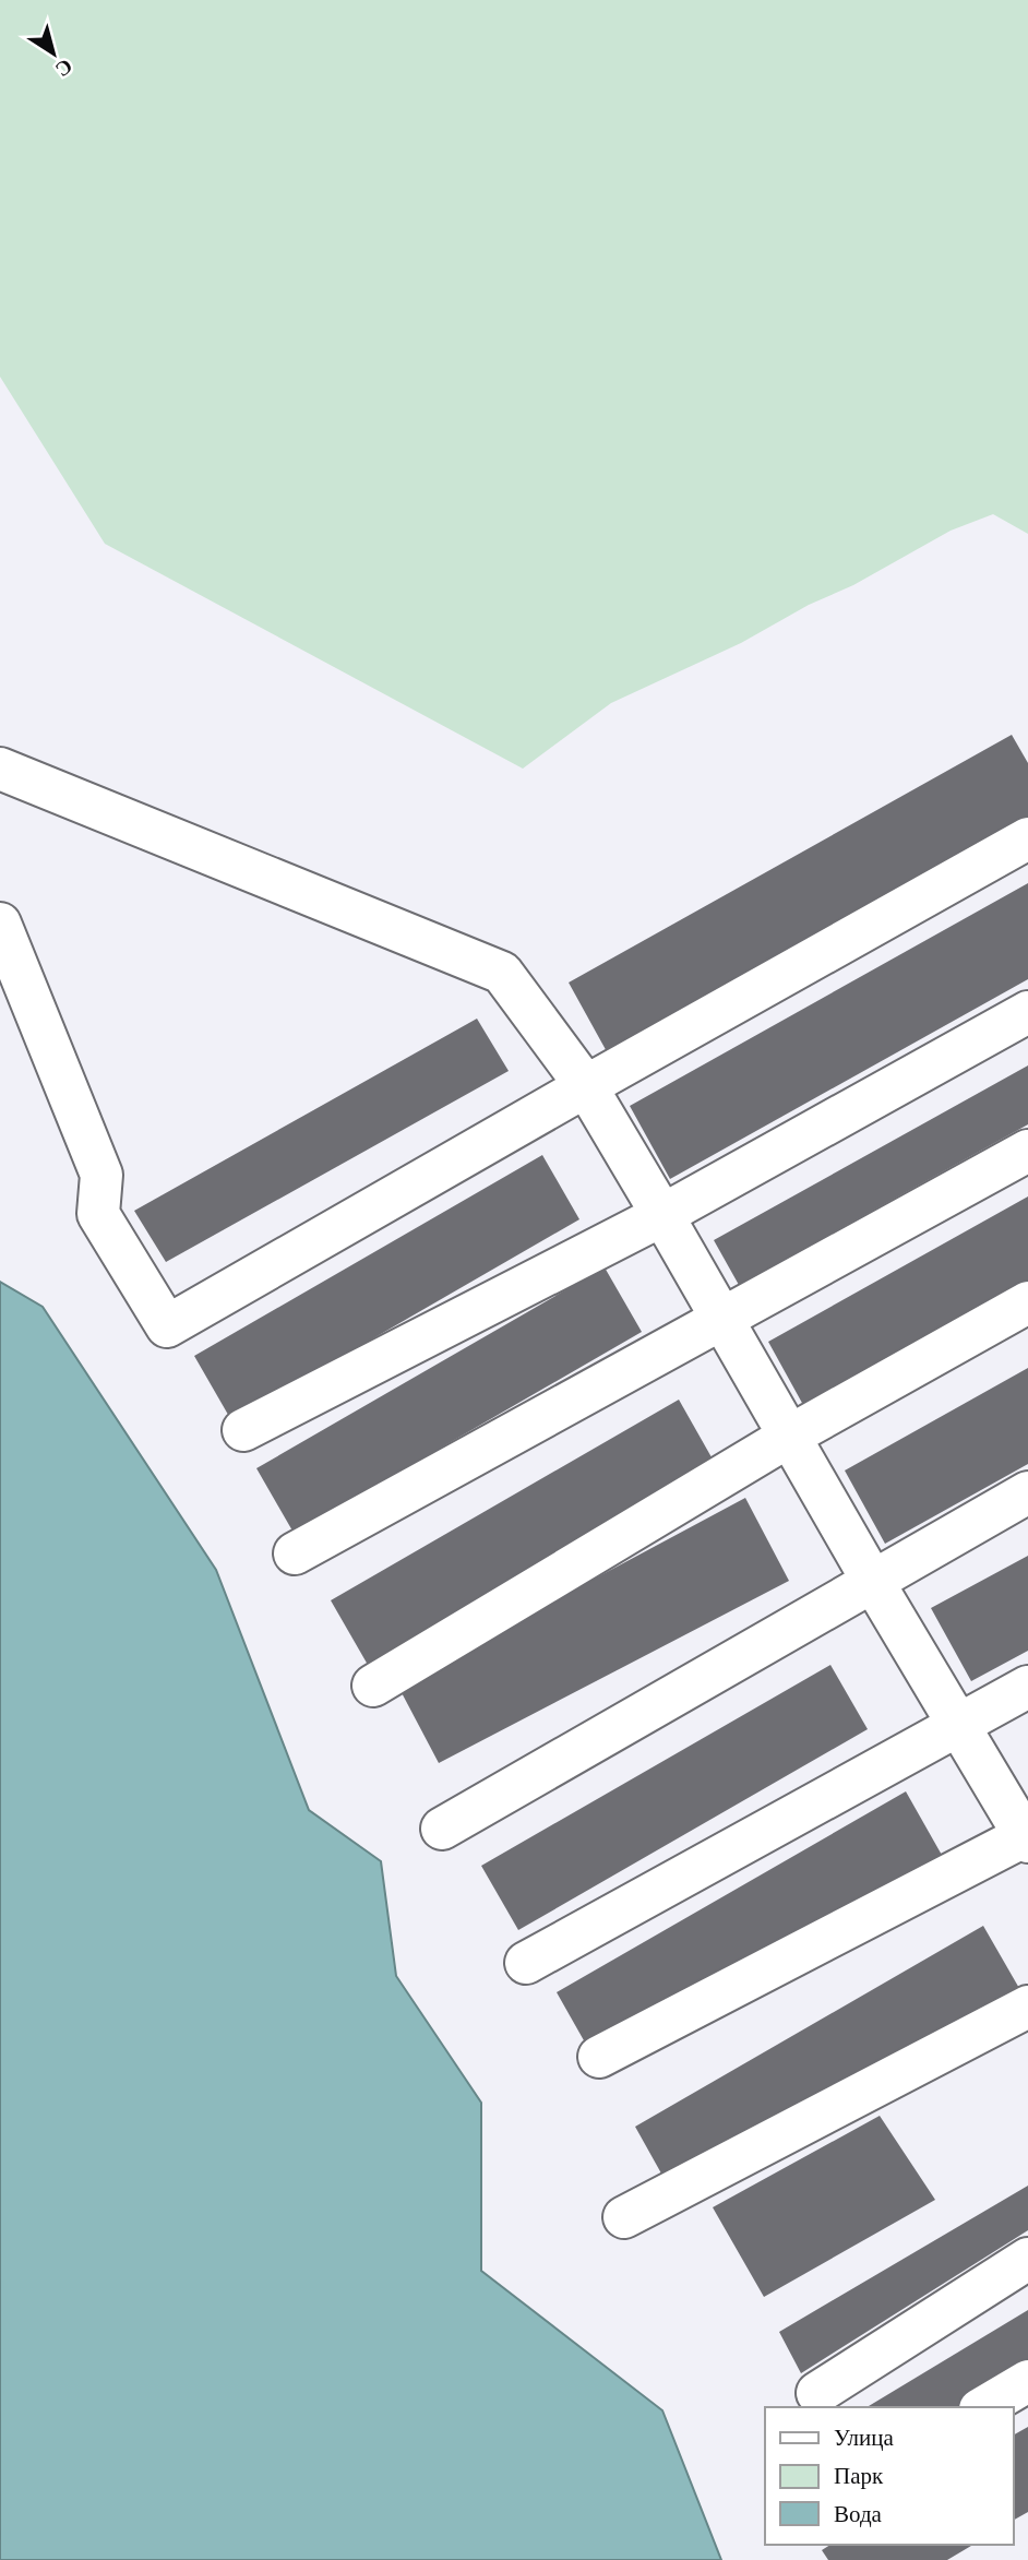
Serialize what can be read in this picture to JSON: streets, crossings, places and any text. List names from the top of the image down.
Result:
{
  "legend": ["Улица", "Парк", "Вода"],
  "north": "bottom right"
}
